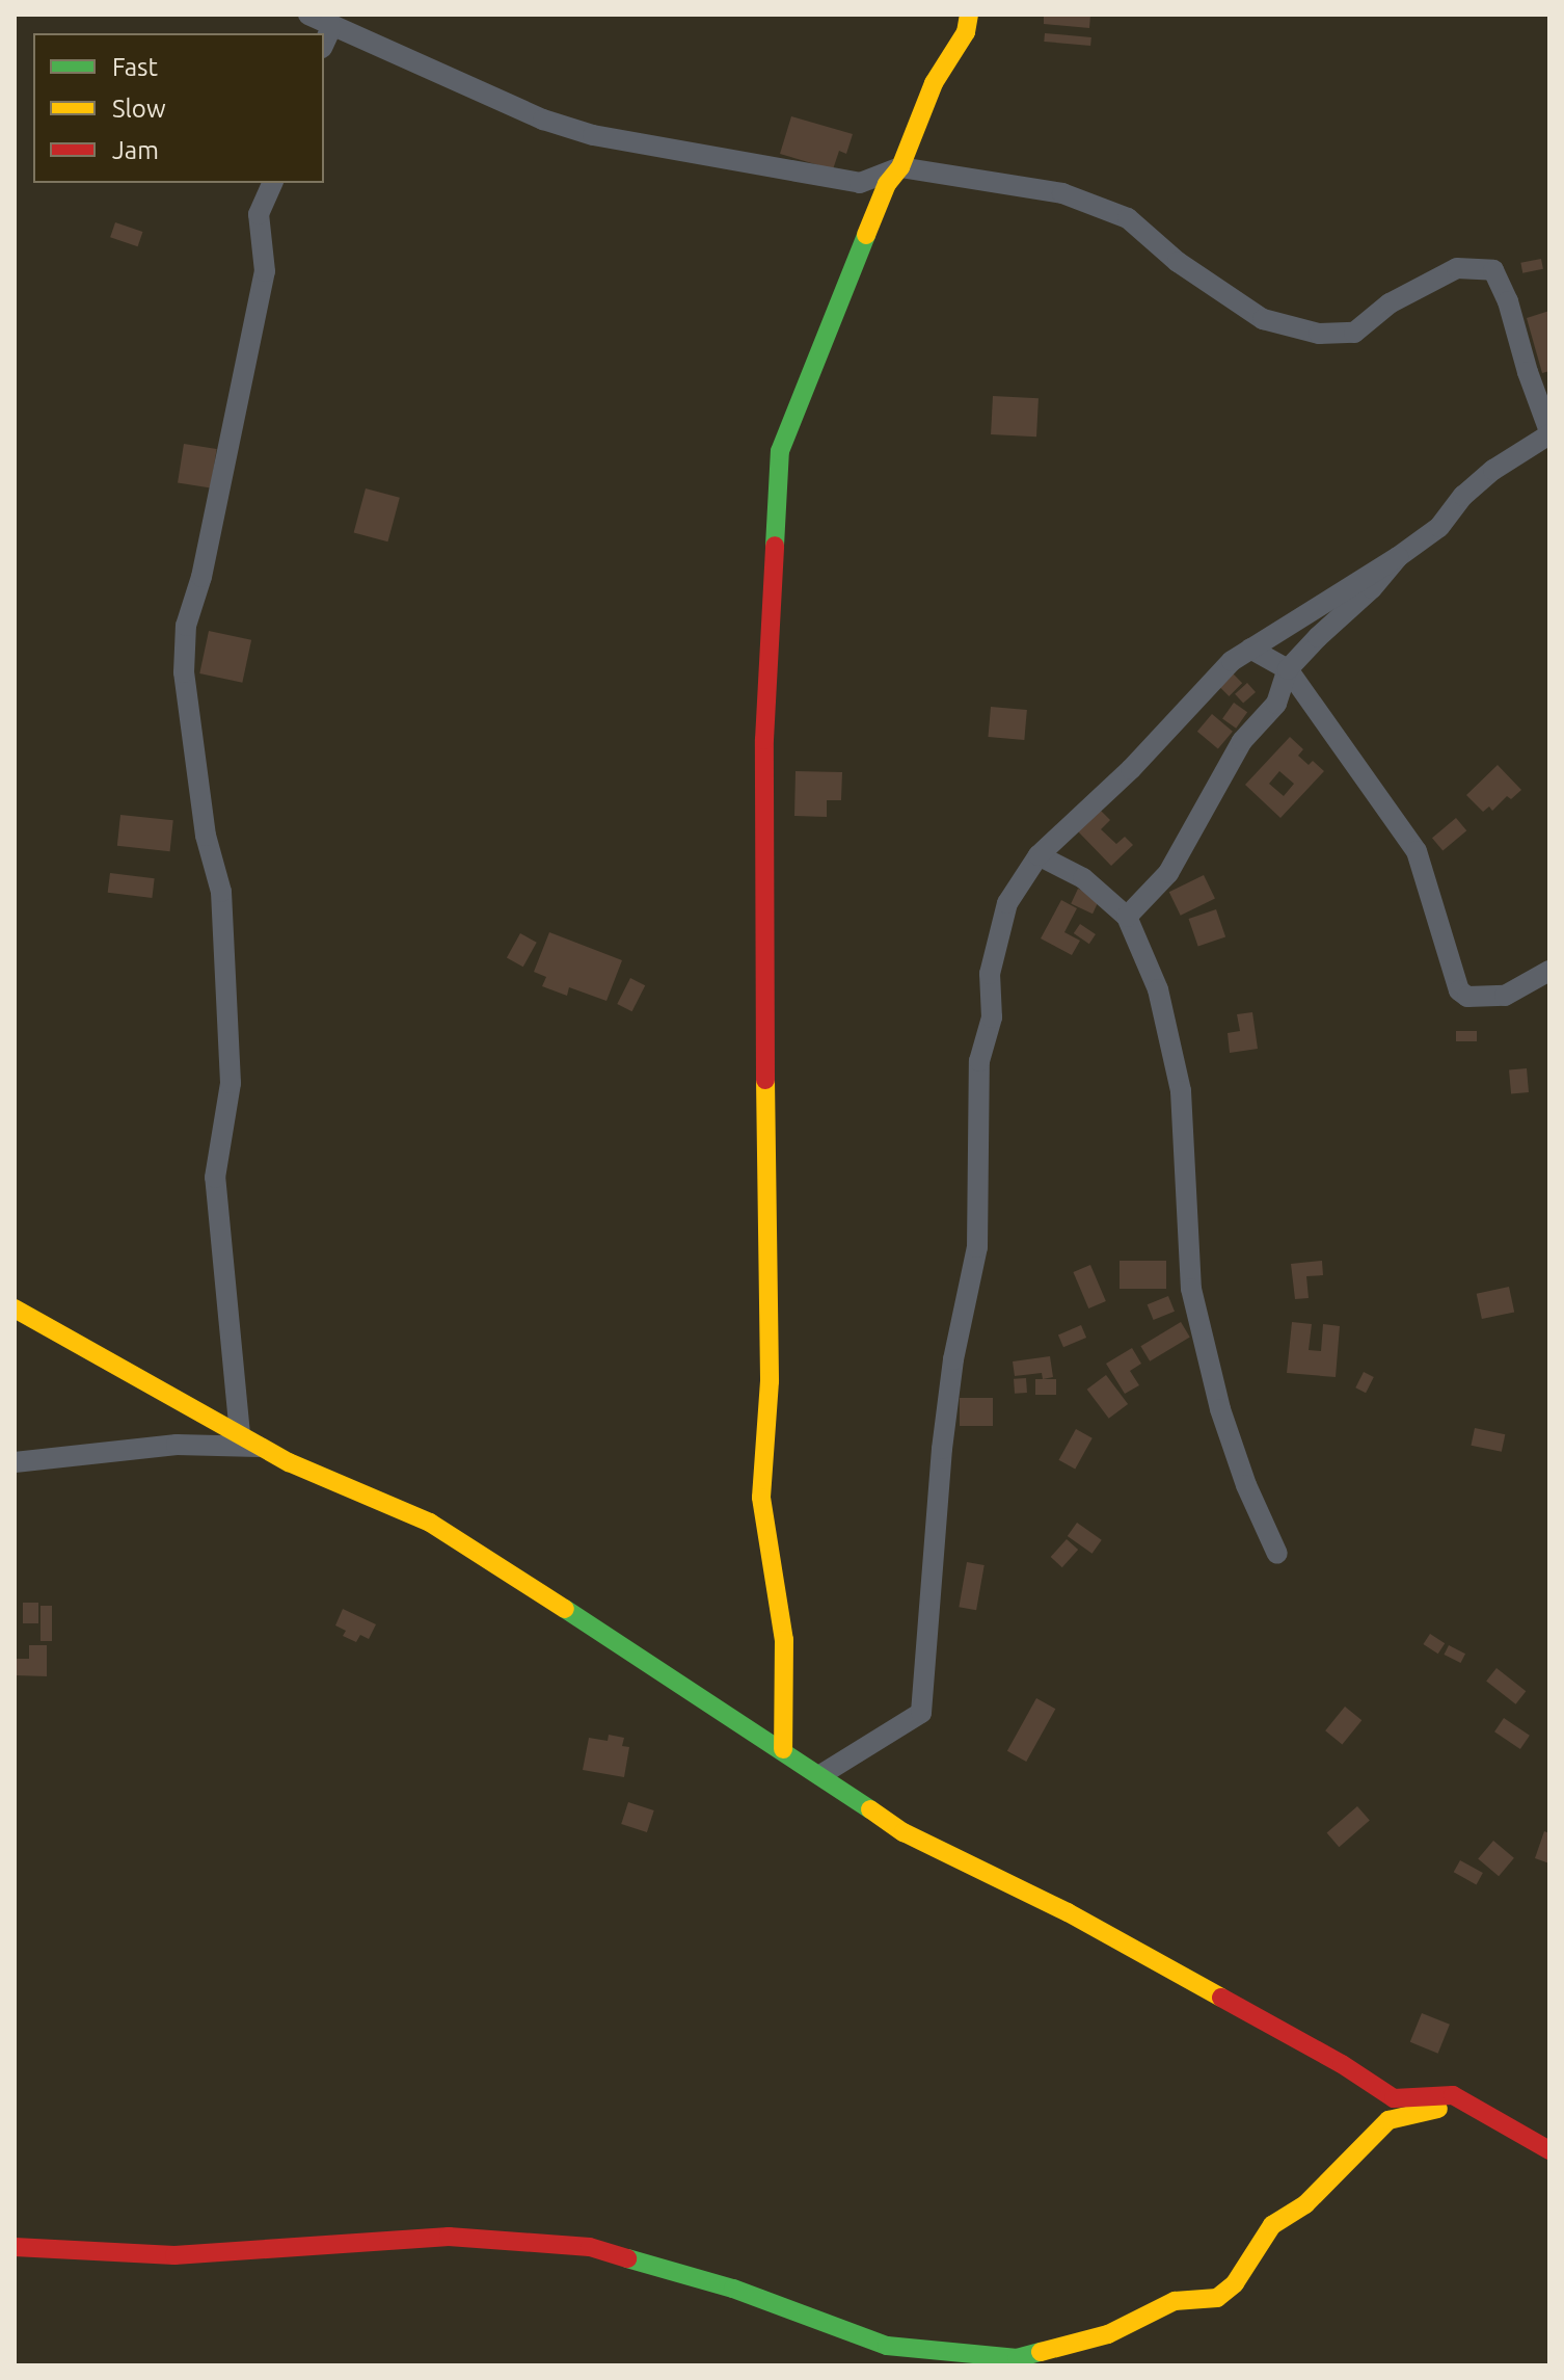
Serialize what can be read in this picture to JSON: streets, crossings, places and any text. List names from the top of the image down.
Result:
{
  "legend": ["Fast", "Slow", "Jam"]
}
